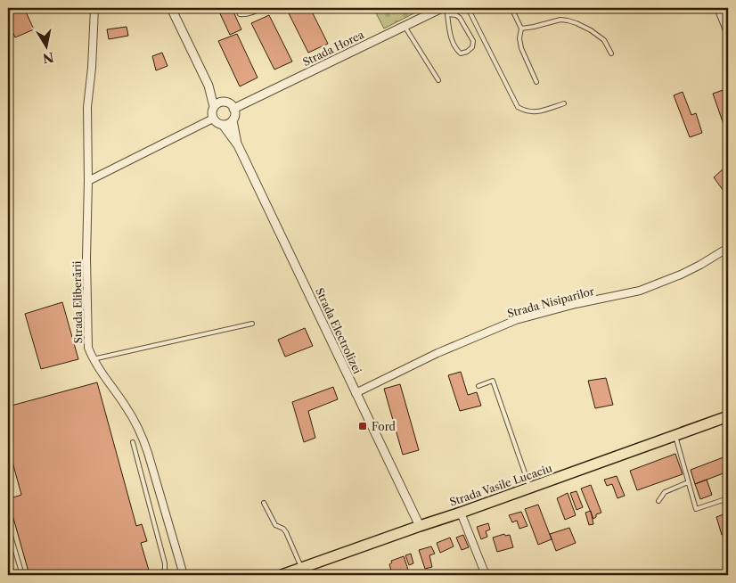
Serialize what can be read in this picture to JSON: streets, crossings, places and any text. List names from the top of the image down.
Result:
{
  "streets": {
    "main road": ["Strada Vasile Lucaciu"],
    "street": [
      "Strada Horea",
      "Strada Eliberării",
      "Strada Nisiparilor",
      "Strada Electrolizei"
    ]
  },
  "crossings": [
    ["Strada Horea", "Strada Electrolizei"],
    ["Strada Nisiparilor", "Strada Electrolizei"],
    ["Strada Electrolizei", "Strada Vasile Lucaciu"]
  ],
  "places": {
    "transit": ["Ford"]
  },
  "north": "bottom"
}
